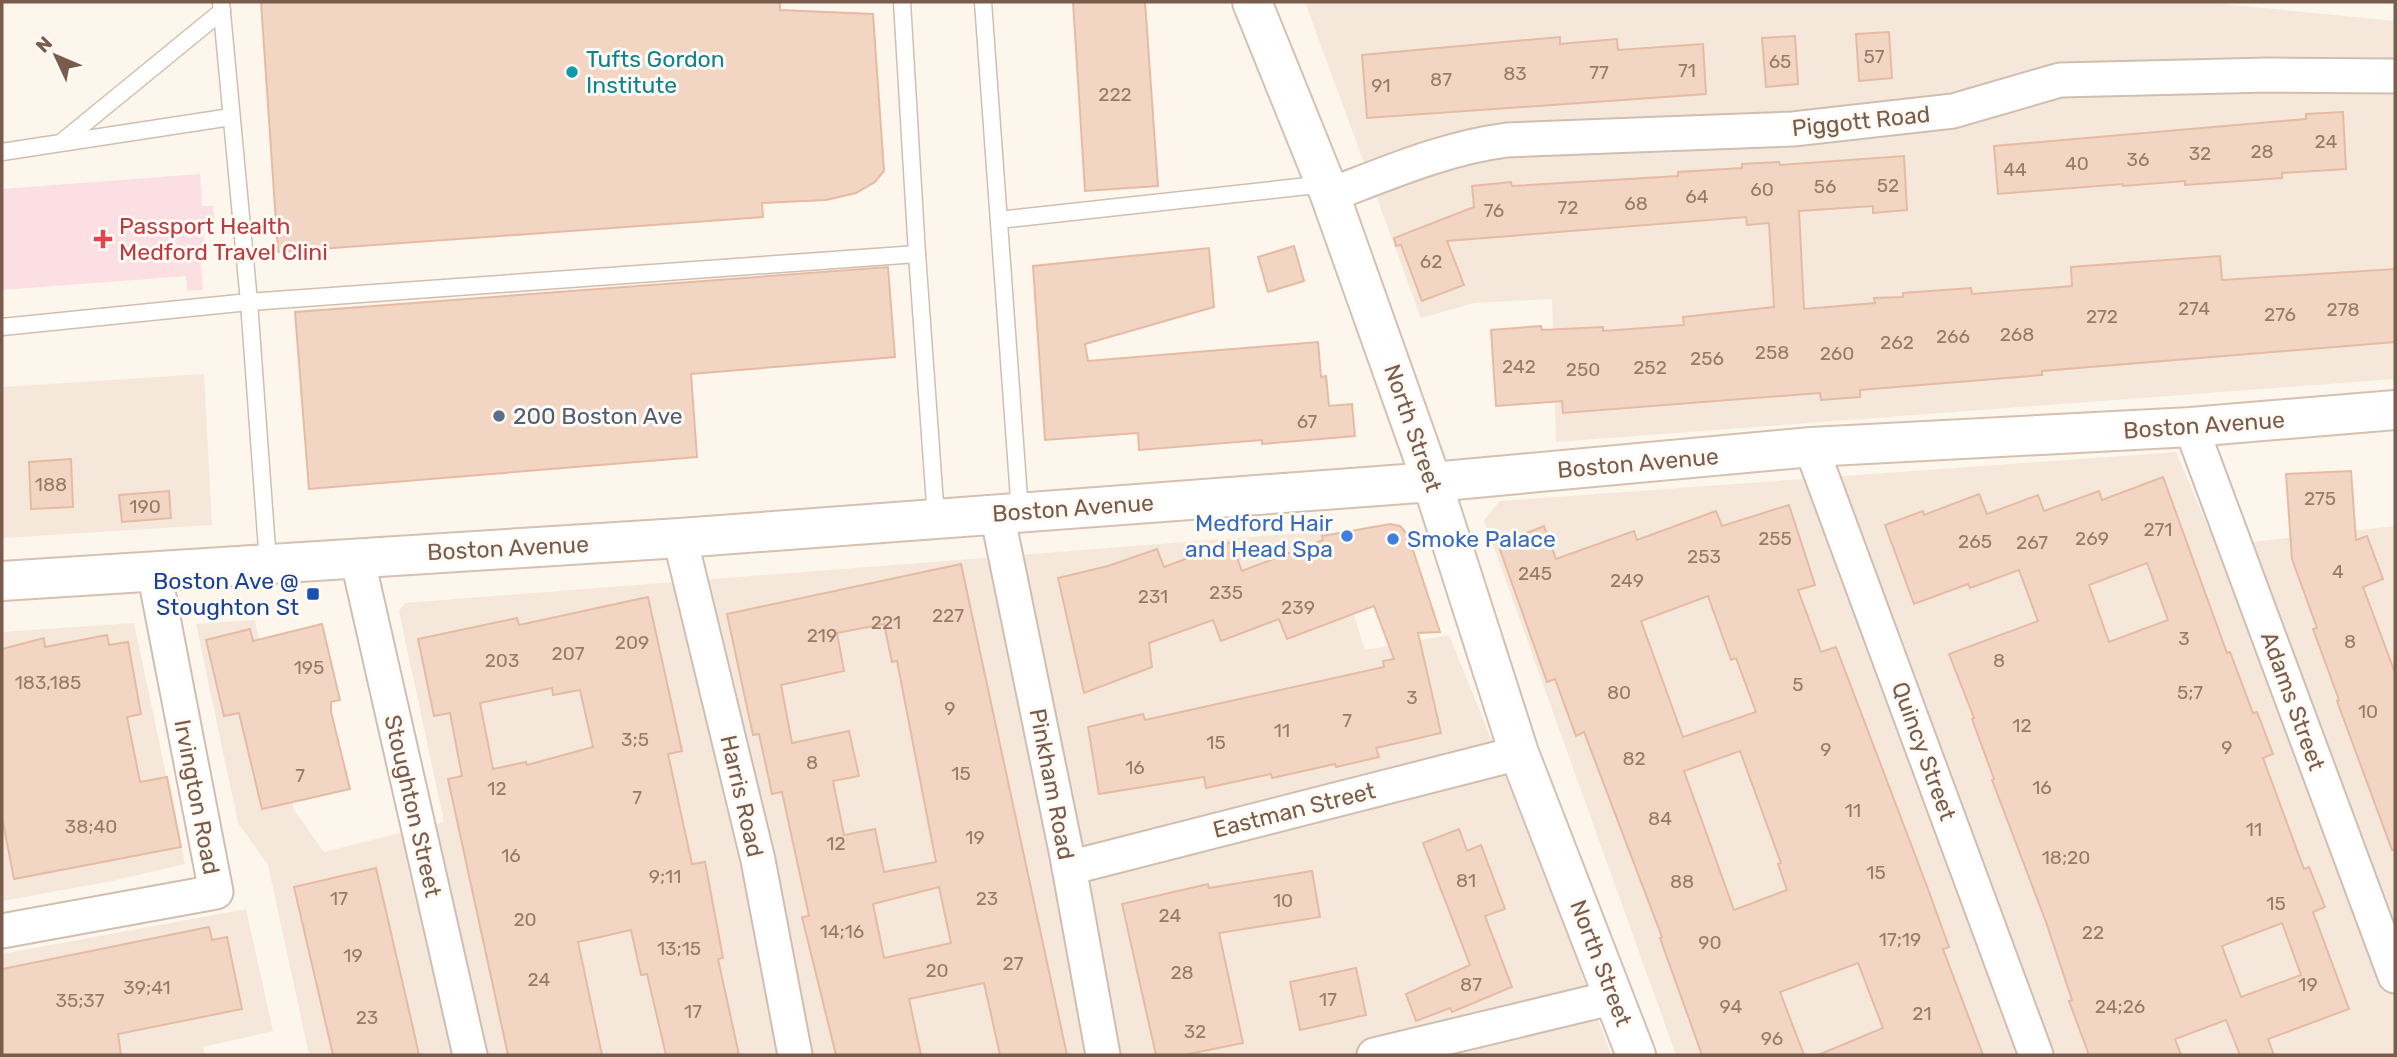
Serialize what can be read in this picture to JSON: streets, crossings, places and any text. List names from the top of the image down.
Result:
{
  "streets": {
    "main road": ["Boston Avenue", "North Street"],
    "street": [
      "Piggott Road",
      "Adams Street",
      "Quincy Street",
      "Pinkham Road",
      "Harris Road",
      "Irvington Road",
      "Stoughton Street",
      "Eastman Street"
    ]
  },
  "crossings": [
    ["Piggott Road", "North Street"],
    ["Boston Avenue", "North Street"],
    ["Boston Avenue", "Adams Street"],
    ["Boston Avenue", "Quincy Street"],
    ["Boston Avenue", "Pinkham Road"],
    ["Boston Avenue", "Harris Road"],
    ["Boston Avenue", "Irvington Road"],
    ["Boston Avenue", "Stoughton Street"],
    ["North Street", "Eastman Street"],
    ["Pinkham Road", "Eastman Street"]
  ],
  "places": {
    "other": [
      "Tufts Gordon Institute",
      "200 Boston Ave",
      "Medford Hair and Head Spa",
      "Smoke Palace"
    ],
    "health": ["Passport Health Medford Travel Clini"],
    "transit": ["Boston Ave @ Stoughton St"]
  },
  "house_numbers": [
    "57",
    "65",
    "71",
    "77",
    "83",
    "87",
    "91",
    "222",
    "24",
    "28",
    "32",
    "36",
    "40",
    "44",
    "52",
    "56",
    "60",
    "64",
    "68",
    "72",
    "76",
    "62",
    "274",
    "278",
    "276",
    "272",
    "268",
    "266",
    "262",
    "258",
    "260",
    "256",
    "242",
    "252",
    "250",
    "67",
    "188",
    "275",
    "190",
    "271",
    "255",
    "269",
    "265",
    "267",
    "253",
    "4",
    "245",
    "249",
    "235",
    "231",
    "239",
    "227",
    "221",
    "219",
    "3",
    "8",
    "209",
    "207",
    "203",
    "8",
    "195",
    "183,185",
    "5",
    "80",
    "5;7",
    "3",
    "9",
    "10",
    "7",
    "12",
    "11",
    "3;5",
    "15",
    "9",
    "9",
    "82",
    "8",
    "16",
    "15",
    "7",
    "16",
    "12",
    "7",
    "11",
    "84",
    "38;40",
    "11",
    "19",
    "12",
    "16",
    "18;20",
    "15",
    "9;11",
    "81",
    "88",
    "17",
    "23",
    "10",
    "15",
    "24",
    "20",
    "14;16",
    "22",
    "17;19",
    "90",
    "13;15",
    "19",
    "27",
    "20",
    "28",
    "24",
    "87",
    "19",
    "39;41",
    "17",
    "35;37",
    "94",
    "24;26",
    "17",
    "21",
    "23",
    "32",
    "96"
  ],
  "north": "top left"
}
